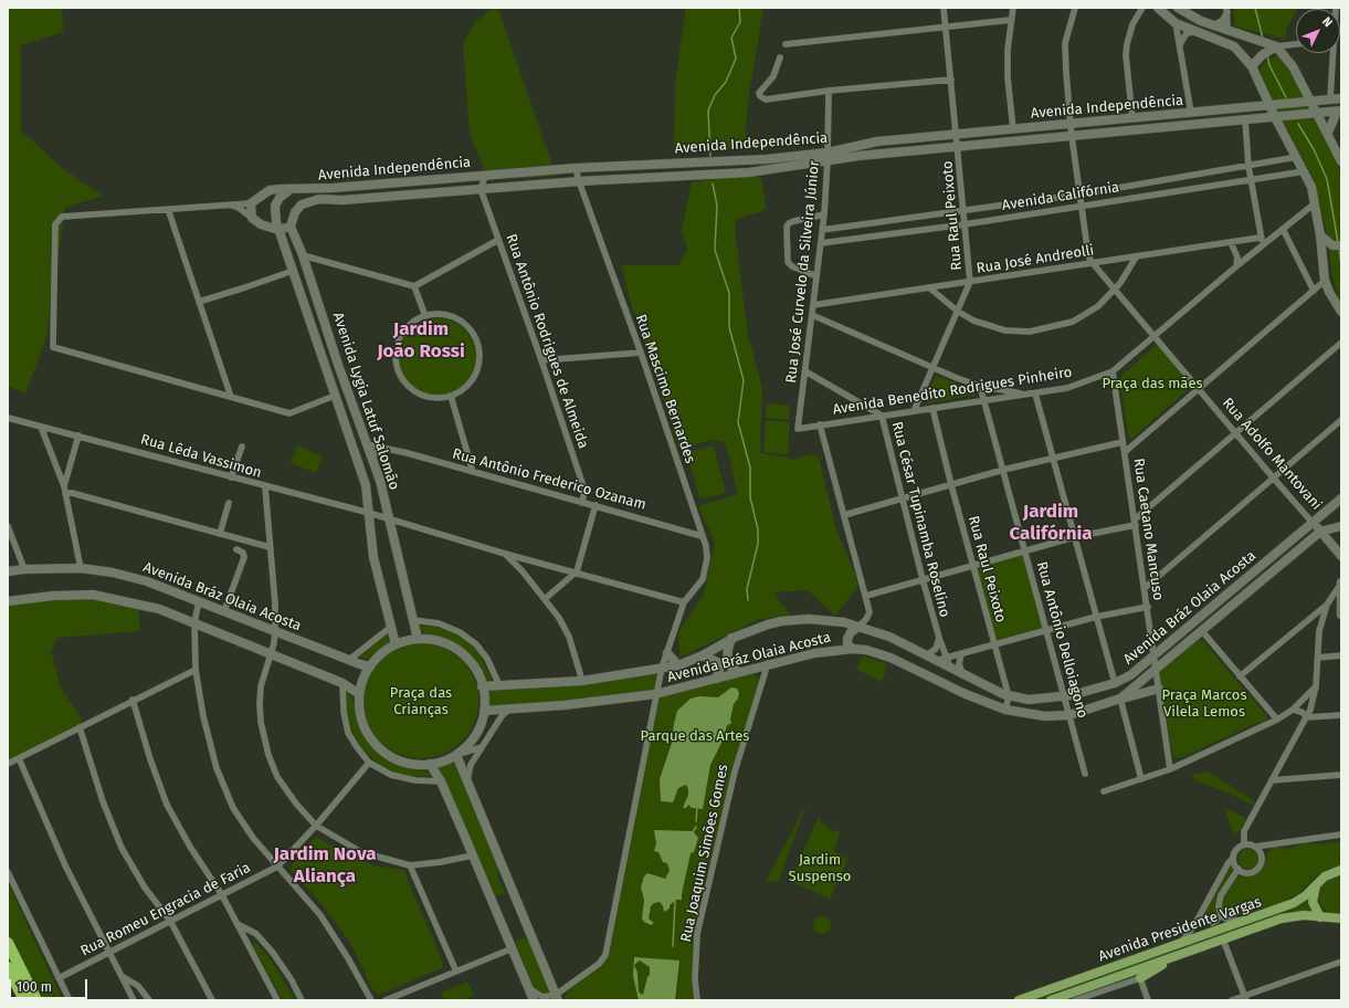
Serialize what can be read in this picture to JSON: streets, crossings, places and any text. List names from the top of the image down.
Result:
{
  "streets": {
    "main road": [
      "Avenida Independência",
      "Avenida Lygia Latuf Salomão",
      "Rua Adolfo Mantovani",
      "Avenida Bráz Olaia Acosta",
      "Avenida Presidente Vargas"
    ],
    "street": [
      "Avenida Califórnia",
      "Rua Raul Peixoto",
      "Rua José Andreolli",
      "Rua José Curvelo da Silveira Júnior",
      "Rua Antônio Rodrigues de Almeida",
      "Rua Mascimo Bernardes",
      "Avenida Benedito Rodrigues Pinheiro",
      "Rua Lêda Vassimon",
      "Rua Antônio Frederico Ozanam",
      "Rua César Tupinamba Roselino",
      "Rua Caetano Mancuso",
      "Rua Antônio Delloiagono",
      "Rua Joaquim Simões Gomes",
      "Rua Romeu Engracia de Faria"
    ]
  },
  "crossings": [
    ["Avenida Independência", "Rua Raul Peixoto"],
    ["Avenida Independência", "Rua José Curvelo da Silveira Júnior"],
    ["Avenida Independência", "Rua Antônio Rodrigues de Almeida"],
    ["Avenida Independência", "Rua Mascimo Bernardes"],
    ["Avenida Independência", "Avenida Lygia Latuf Salomão"],
    ["Avenida Independência", "Rua Adolfo Mantovani"],
    ["Avenida Califórnia", "Rua Raul Peixoto"],
    ["Avenida Califórnia", "Rua José Curvelo da Silveira Júnior"],
    ["Avenida Califórnia", "Rua Adolfo Mantovani"],
    ["Rua Raul Peixoto", "Rua José Andreolli"],
    ["Rua Raul Peixoto", "Avenida Benedito Rodrigues Pinheiro"],
    ["Rua Raul Peixoto", "Avenida Bráz Olaia Acosta"],
    ["Rua José Andreolli", "Rua José Curvelo da Silveira Júnior"],
    ["Rua José Andreolli", "Rua Adolfo Mantovani"],
    ["Rua José Curvelo da Silveira Júnior", "Avenida Benedito Rodrigues Pinheiro"],
    ["Rua José Curvelo da Silveira Júnior", "Rua César Tupinamba Roselino"],
    ["Rua Antônio Rodrigues de Almeida", "Rua Antônio Frederico Ozanam"],
    ["Rua Mascimo Bernardes", "Rua Lêda Vassimon"],
    ["Rua Mascimo Bernardes", "Rua Antônio Frederico Ozanam"],
    ["Avenida Benedito Rodrigues Pinheiro", "Rua Adolfo Mantovani"],
    ["Avenida Benedito Rodrigues Pinheiro", "Rua César Tupinamba Roselino"],
    ["Avenida Benedito Rodrigues Pinheiro", "Rua Caetano Mancuso"],
    ["Avenida Benedito Rodrigues Pinheiro", "Rua Antônio Delloiagono"],
    ["Avenida Lygia Latuf Salomão", "Rua Lêda Vassimon"],
    ["Avenida Lygia Latuf Salomão", "Rua Antônio Frederico Ozanam"],
    ["Avenida Lygia Latuf Salomão", "Avenida Bráz Olaia Acosta"],
    ["Rua Adolfo Mantovani", "Avenida Bráz Olaia Acosta"],
    ["Rua César Tupinamba Roselino", "Avenida Bráz Olaia Acosta"],
    ["Rua Caetano Mancuso", "Avenida Bráz Olaia Acosta"],
    ["Avenida Bráz Olaia Acosta", "Rua Antônio Delloiagono"],
    ["Avenida Bráz Olaia Acosta", "Rua Joaquim Simões Gomes"]
  ],
  "districts": ["Jardim João Rossi", "Jardim Califórnia", "Jardim Nova Aliança"],
  "parks": [
    "Praça das mães",
    "Praça das Crianças",
    "Praça Marcos Vilela Lemos",
    "Parque das Artes",
    "Jardim Suspenso"
  ],
  "scale_bar": "100 m",
  "north": "top right"
}
